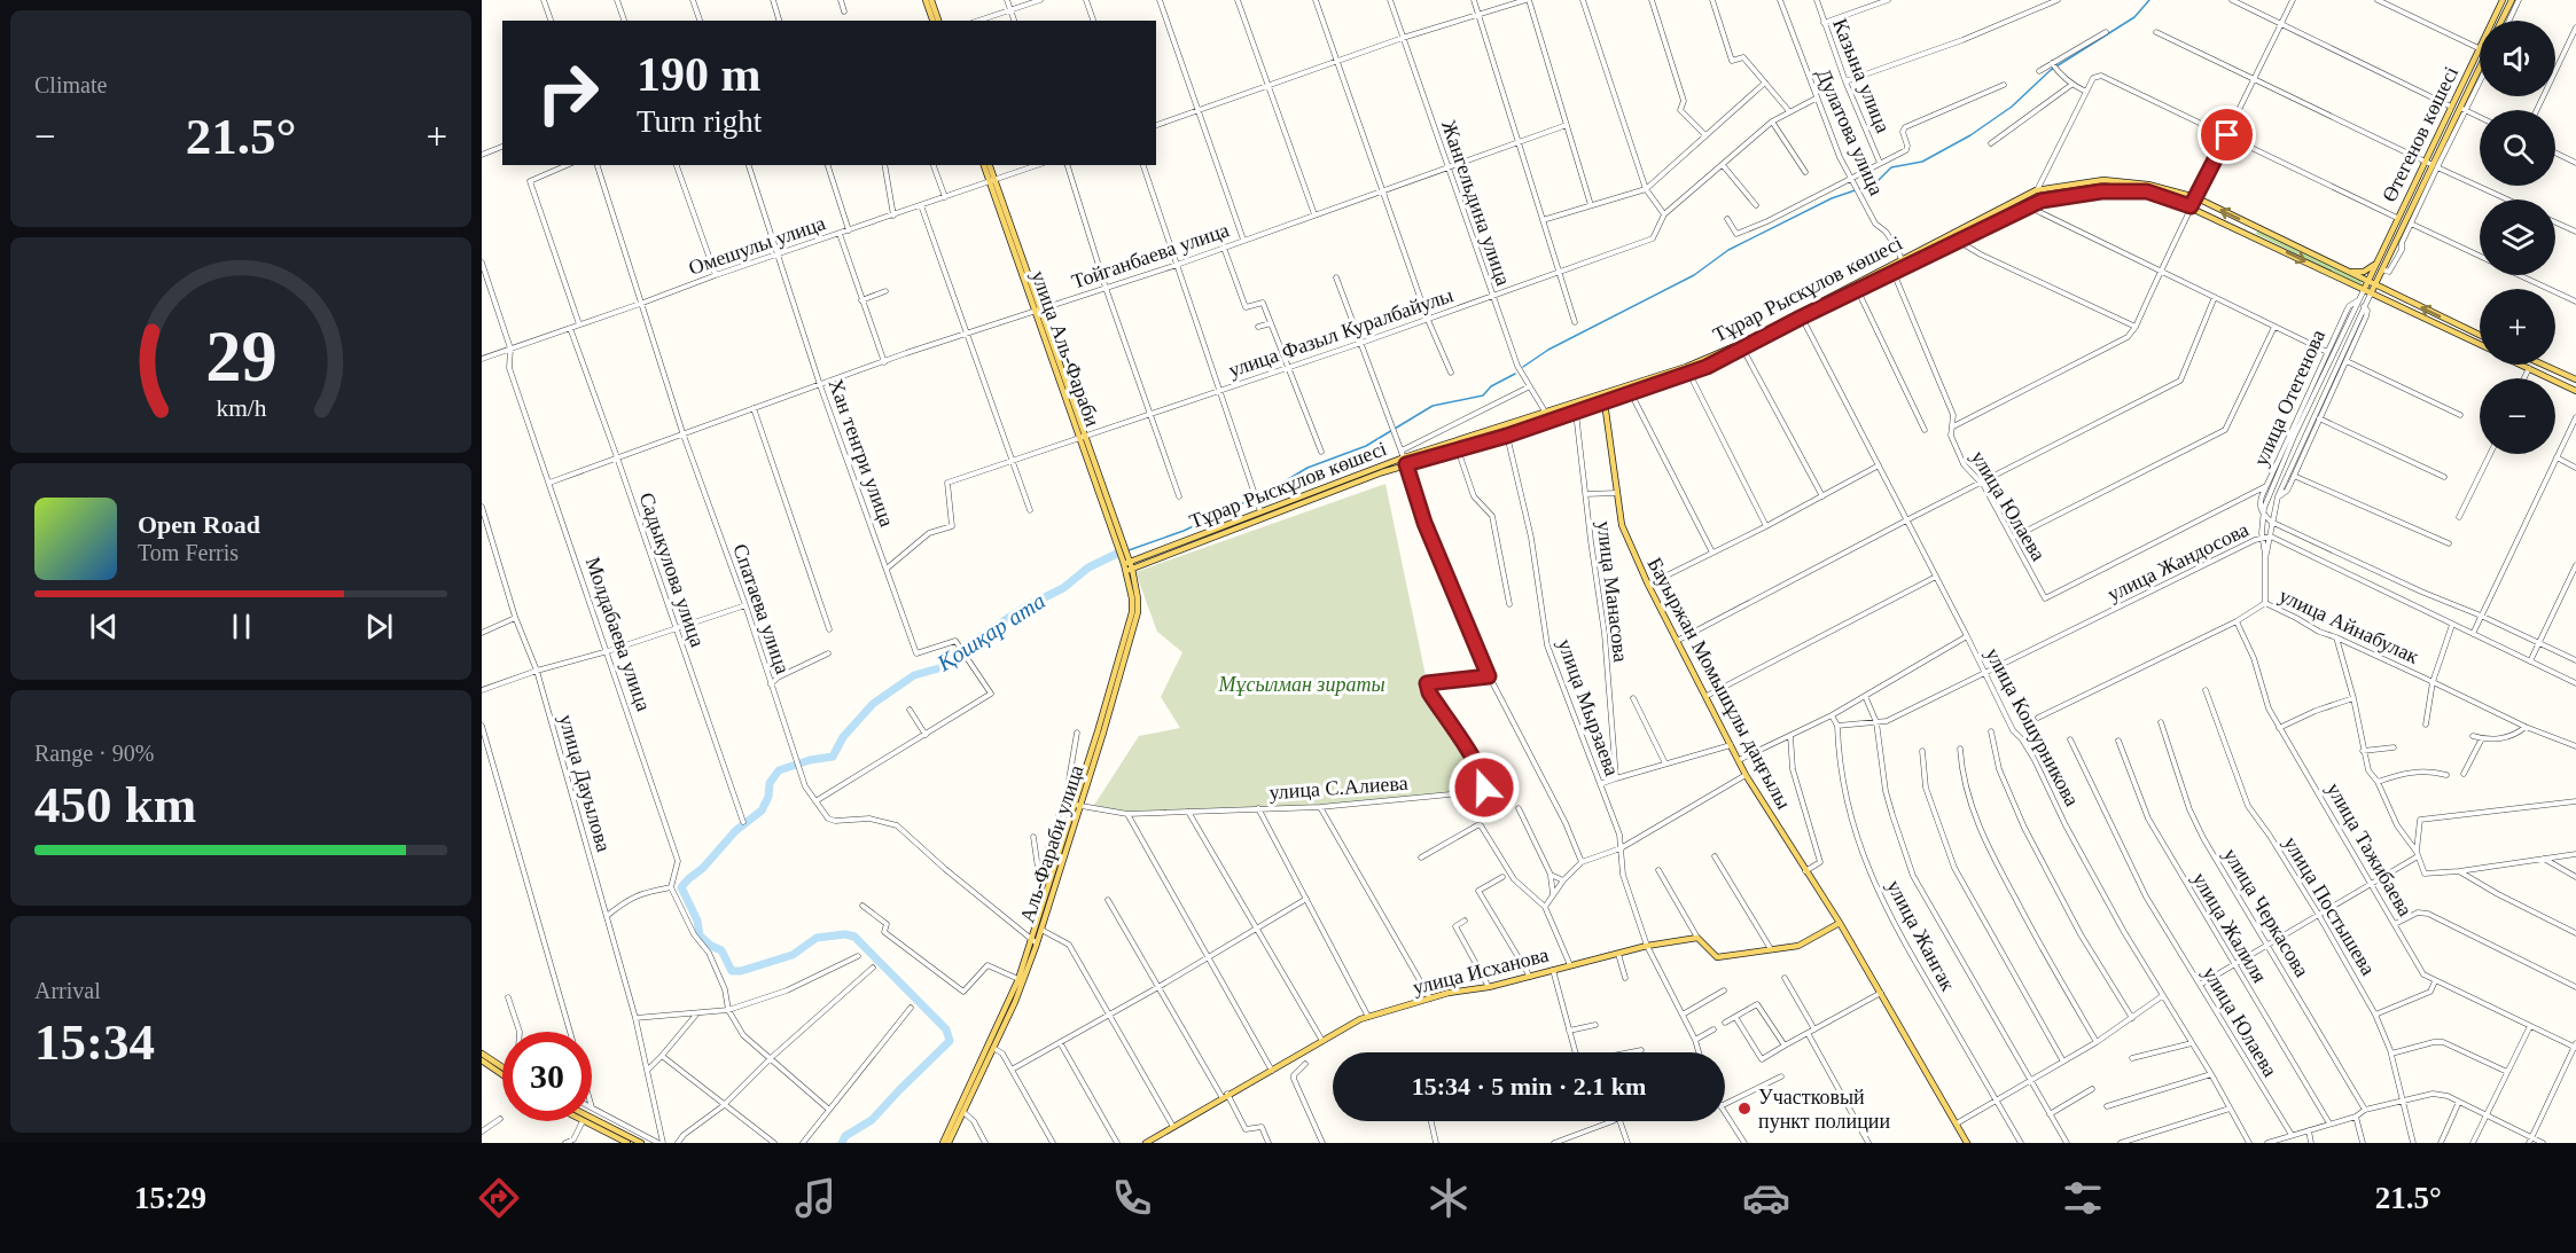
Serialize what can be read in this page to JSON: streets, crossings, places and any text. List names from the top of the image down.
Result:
{
  "streets": {
    "main road": [
      "Өтегенов көшесі",
      "Тұрар Рыскұлов көшесі",
      "улица Аль-Фараби",
      "Бауыржан Момышұлы даңғылы",
      "Аль-Фараби улица",
      "улица Исханова"
    ],
    "street": [
      "Казына улица",
      "Дулатова улица",
      "Жангельдина улица",
      "Омешулы улица",
      "Тойганбаева улица",
      "улица Фазыл Куралбайулы",
      "улица Отегенова",
      "Хан тенгри улица",
      "улица Юлаева",
      "улица Жандосова",
      "Садыкулова улица",
      "улица Манасова",
      "Спатаева улица",
      "улица Айнабулак",
      "Молдабаева улица",
      "улица Мырзаева",
      "улица Кошурникова",
      "улица Дауылова",
      "улица С.Алиева",
      "улица Тажибаева",
      "улица Постышева",
      "улица Черкасова",
      "улица Жалиля",
      "улица Жангак"
    ]
  },
  "crossings": [
    ["Дулатова улица", "Тұрар Рыскұлов көшесі"],
    ["Дулатова улица", "улица Фазыл Куралбайулы"],
    ["Өтегенов көшесі", "Тұрар Рыскұлов көшесі"],
    ["Жангельдина улица", "Тойганбаева улица"],
    ["Жангельдина улица", "Тұрар Рыскұлов көшесі"],
    ["Жангельдина улица", "улица Фазыл Куралбайулы"],
    ["Омешулы улица", "улица Аль-Фараби"],
    ["Омешулы улица", "Хан тенгри улица"],
    ["Омешулы улица", "Садыкулова улица"],
    ["Омешулы улица", "Спатаева улица"],
    ["Омешулы улица", "Молдабаева улица"],
    ["Тойганбаева улица", "улица Аль-Фараби"],
    ["Тойганбаева улица", "Хан тенгри улица"],
    ["Тойганбаева улица", "Садыкулова улица"],
    ["Тойганбаева улица", "Спатаева улица"],
    ["Тойганбаева улица", "Молдабаева улица"],
    ["Тұрар Рыскұлов көшесі", "улица Отегенова"],
    ["Тұрар Рыскұлов көшесі", "улица Юлаева"],
    ["Тұрар Рыскұлов көшесі", "улица Манасова"],
    ["Тұрар Рыскұлов көшесі", "Бауыржан Момышұлы даңғылы"],
    ["Тұрар Рыскұлов көшесі", "улица Мырзаева"],
    ["Тұрар Рыскұлов көшесі", "улица Кошурникова"],
    ["Тұрар Рыскұлов көшесі", "Аль-Фараби улица"],
    ["улица Фазыл Куралбайулы", "улица Аль-Фараби"],
    ["улица Фазыл Куралбайулы", "Хан тенгри улица"],
    ["улица Аль-Фараби", "Аль-Фараби улица"],
    ["улица Отегенова", "улица Юлаева"],
    ["улица Отегенова", "улица Жандосова"],
    ["улица Отегенова", "улица Айнабулак"],
    ["улица Жандосова", "улица Кошурникова"],
    ["улица Жандосова", "улица Жангак"],
    ["Спатаева улица", "Аль-Фараби улица"],
    ["улица Айнабулак", "улица Тажибаева"],
    ["улица Мырзаева", "улица Исханова"],
    ["улица С.Алиева", "Аль-Фараби улица"]
  ],
  "water": ["Қошқар ата"],
  "parks": ["Мұсылман зираты"],
  "places": ["Участковый пункт полиции"],
  "page": {
    "tile": [
      "Climate",
      ["Range · 90%", "450 km"],
      ["Arrival", "15:34"]
    ],
    "map_buttons": ["+", "−"],
    "turn": ["190 m", "Turn right"],
    "heat": ["−", "21.5°", "+"],
    "song": ["Open Road", "Tom Ferris"],
    "limit": "30",
    "trip": "15:34 · 5 min · 2.1 km",
    "tabs": ["15:29", "21.5°"],
    "gauge": ["29", "km/h"]
  }
}
